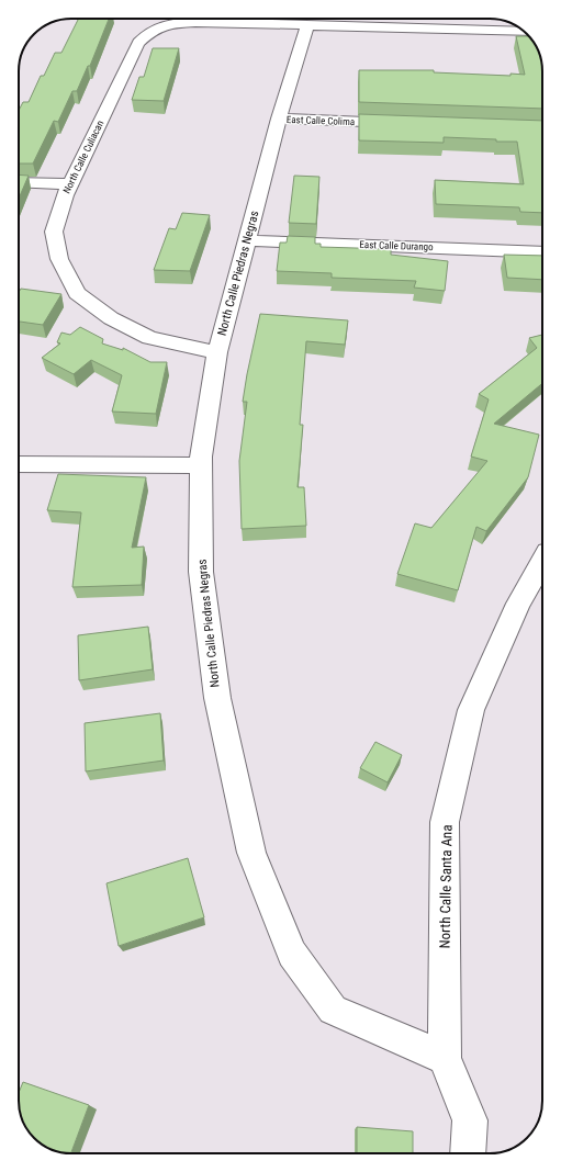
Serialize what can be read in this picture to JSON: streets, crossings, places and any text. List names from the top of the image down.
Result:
{
  "streets": {
    "street": [
      "East Calle Colima",
      "North Calle Culiacan",
      "East Calle Durango",
      "North Calle Piedras Negras",
      "North Calle Santa Ana"
    ]
  },
  "crossings": [
    ["East Calle Colima", "North Calle Piedras Negras"],
    ["North Calle Culiacan", "North Calle Piedras Negras"],
    ["East Calle Durango", "North Calle Piedras Negras"],
    ["North Calle Piedras Negras", "North Calle Santa Ana"]
  ]
}
